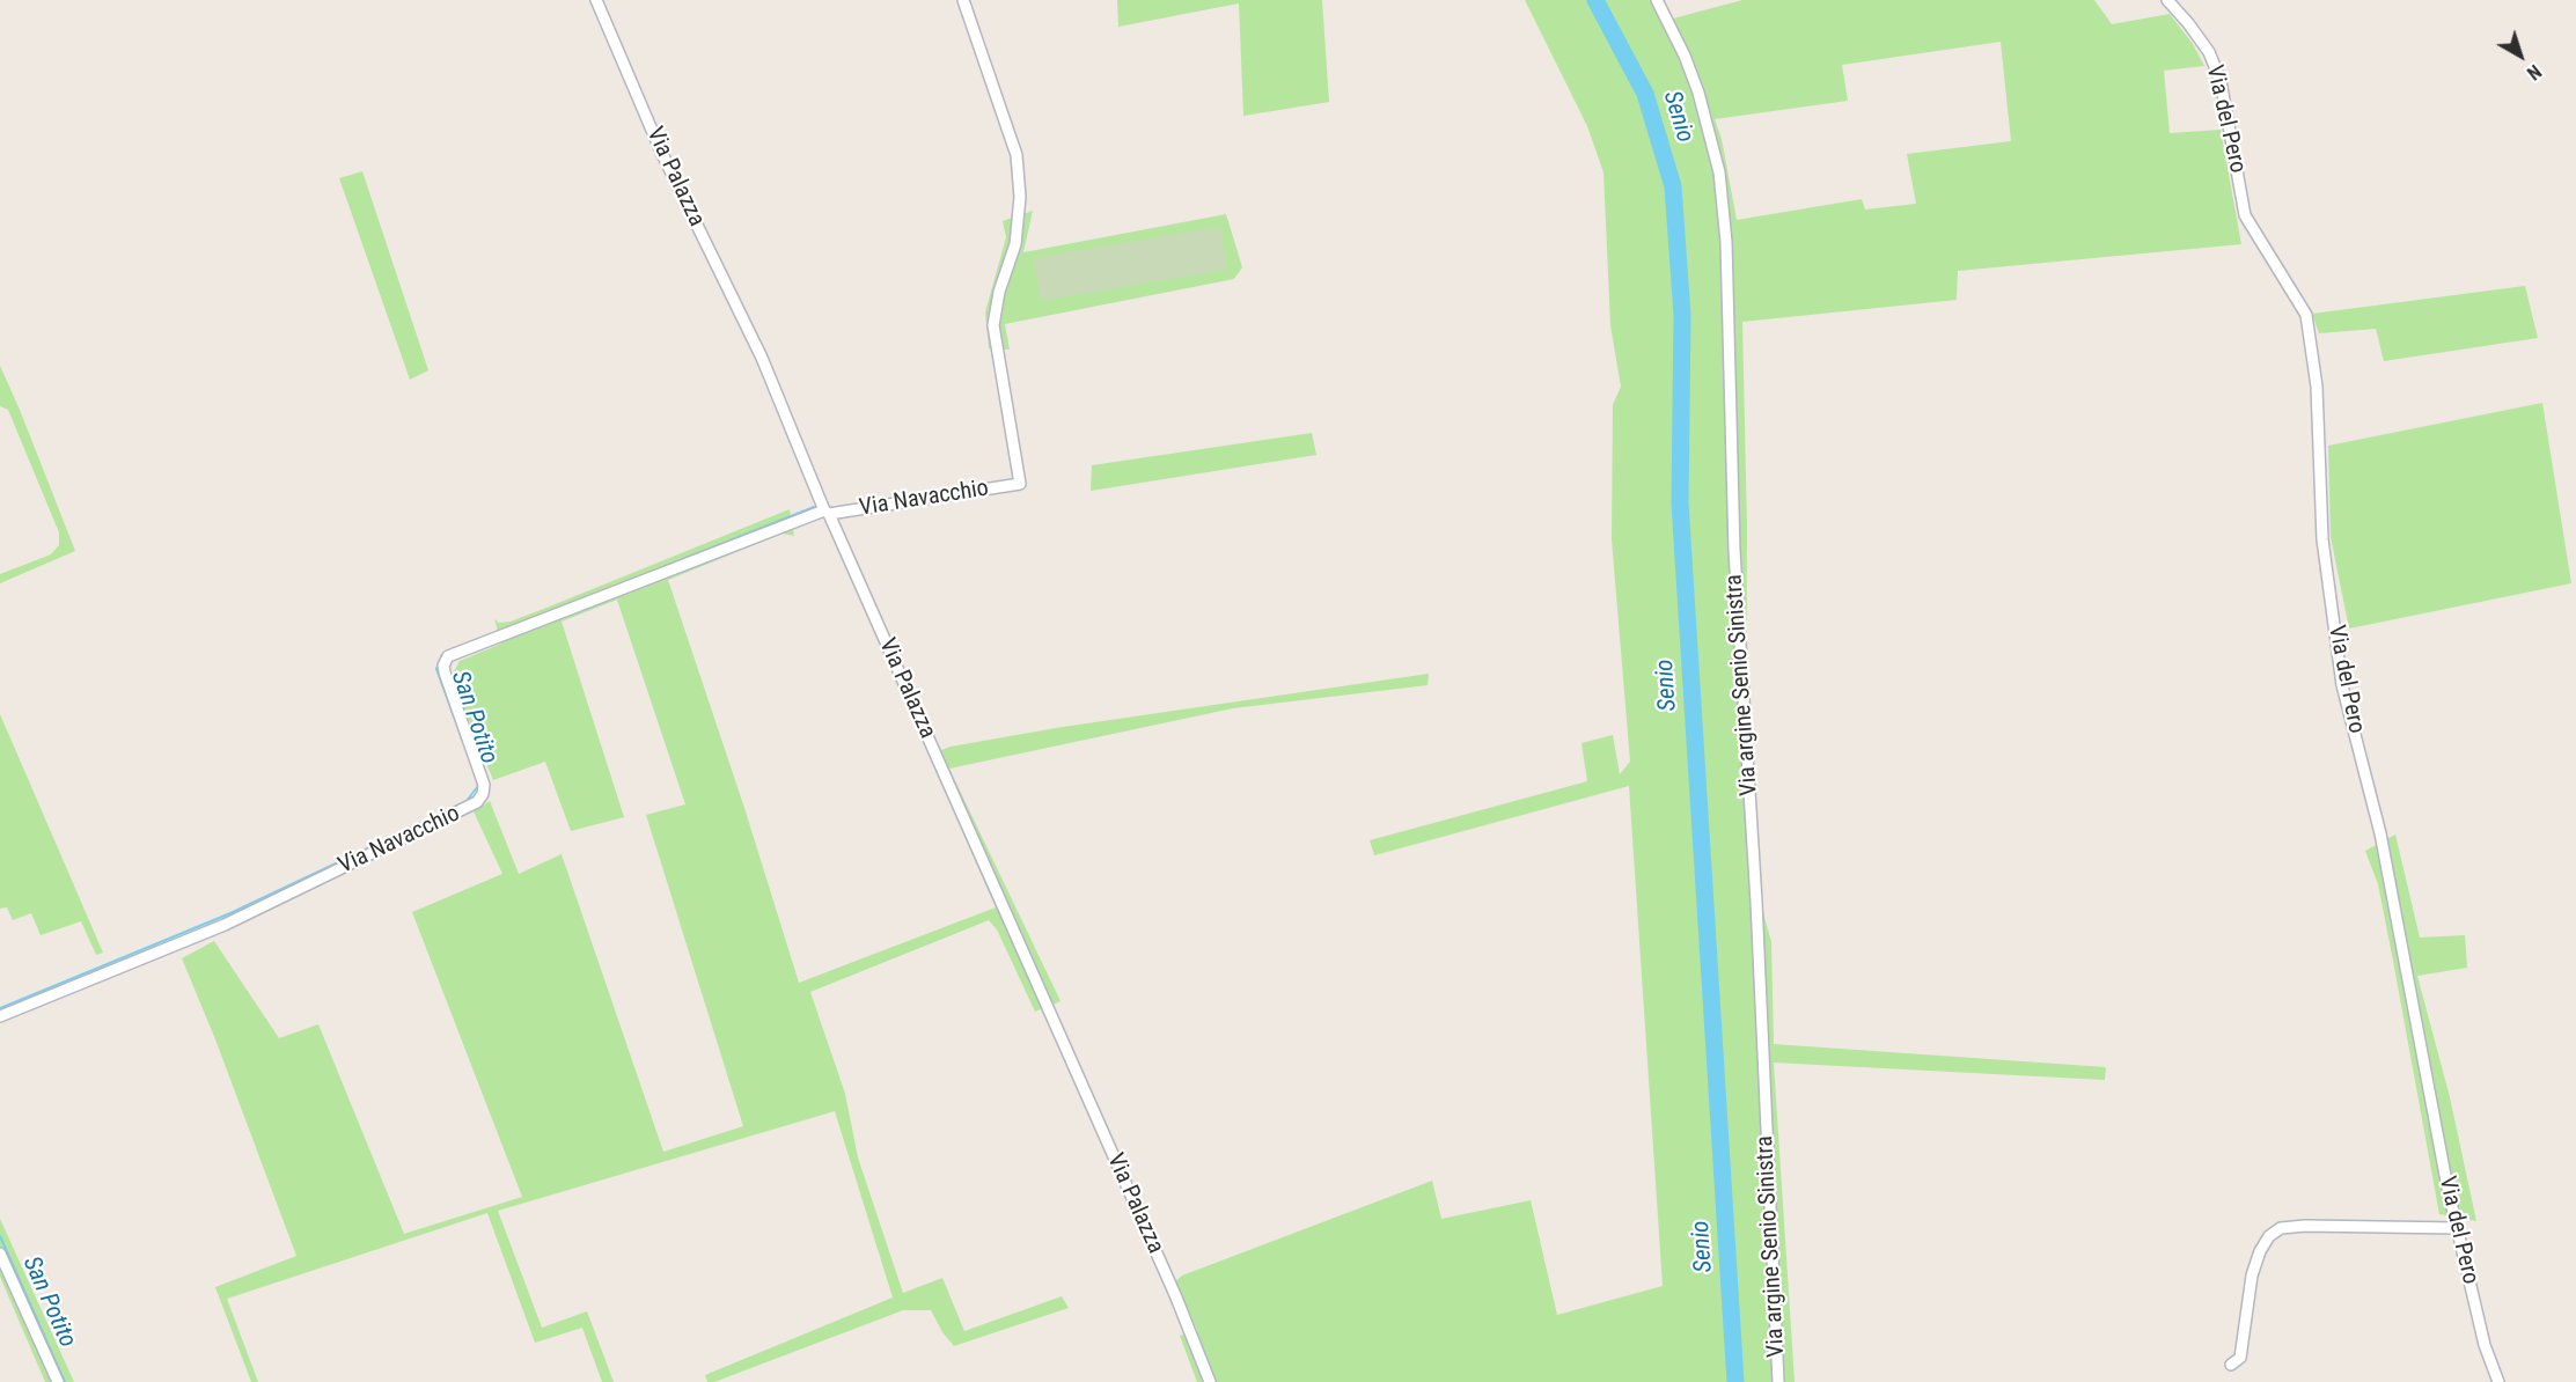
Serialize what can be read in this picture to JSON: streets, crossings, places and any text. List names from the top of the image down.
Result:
{
  "streets": {
    "street": [
      "Via del Pero",
      "Via Palazza",
      "Via Navacchio",
      "Via argine Senio Sinistra"
    ]
  },
  "crossings": [
    ["Via Palazza", "Via Navacchio"]
  ],
  "water": ["Senio", "San Potito"],
  "north": "bottom right"
}
